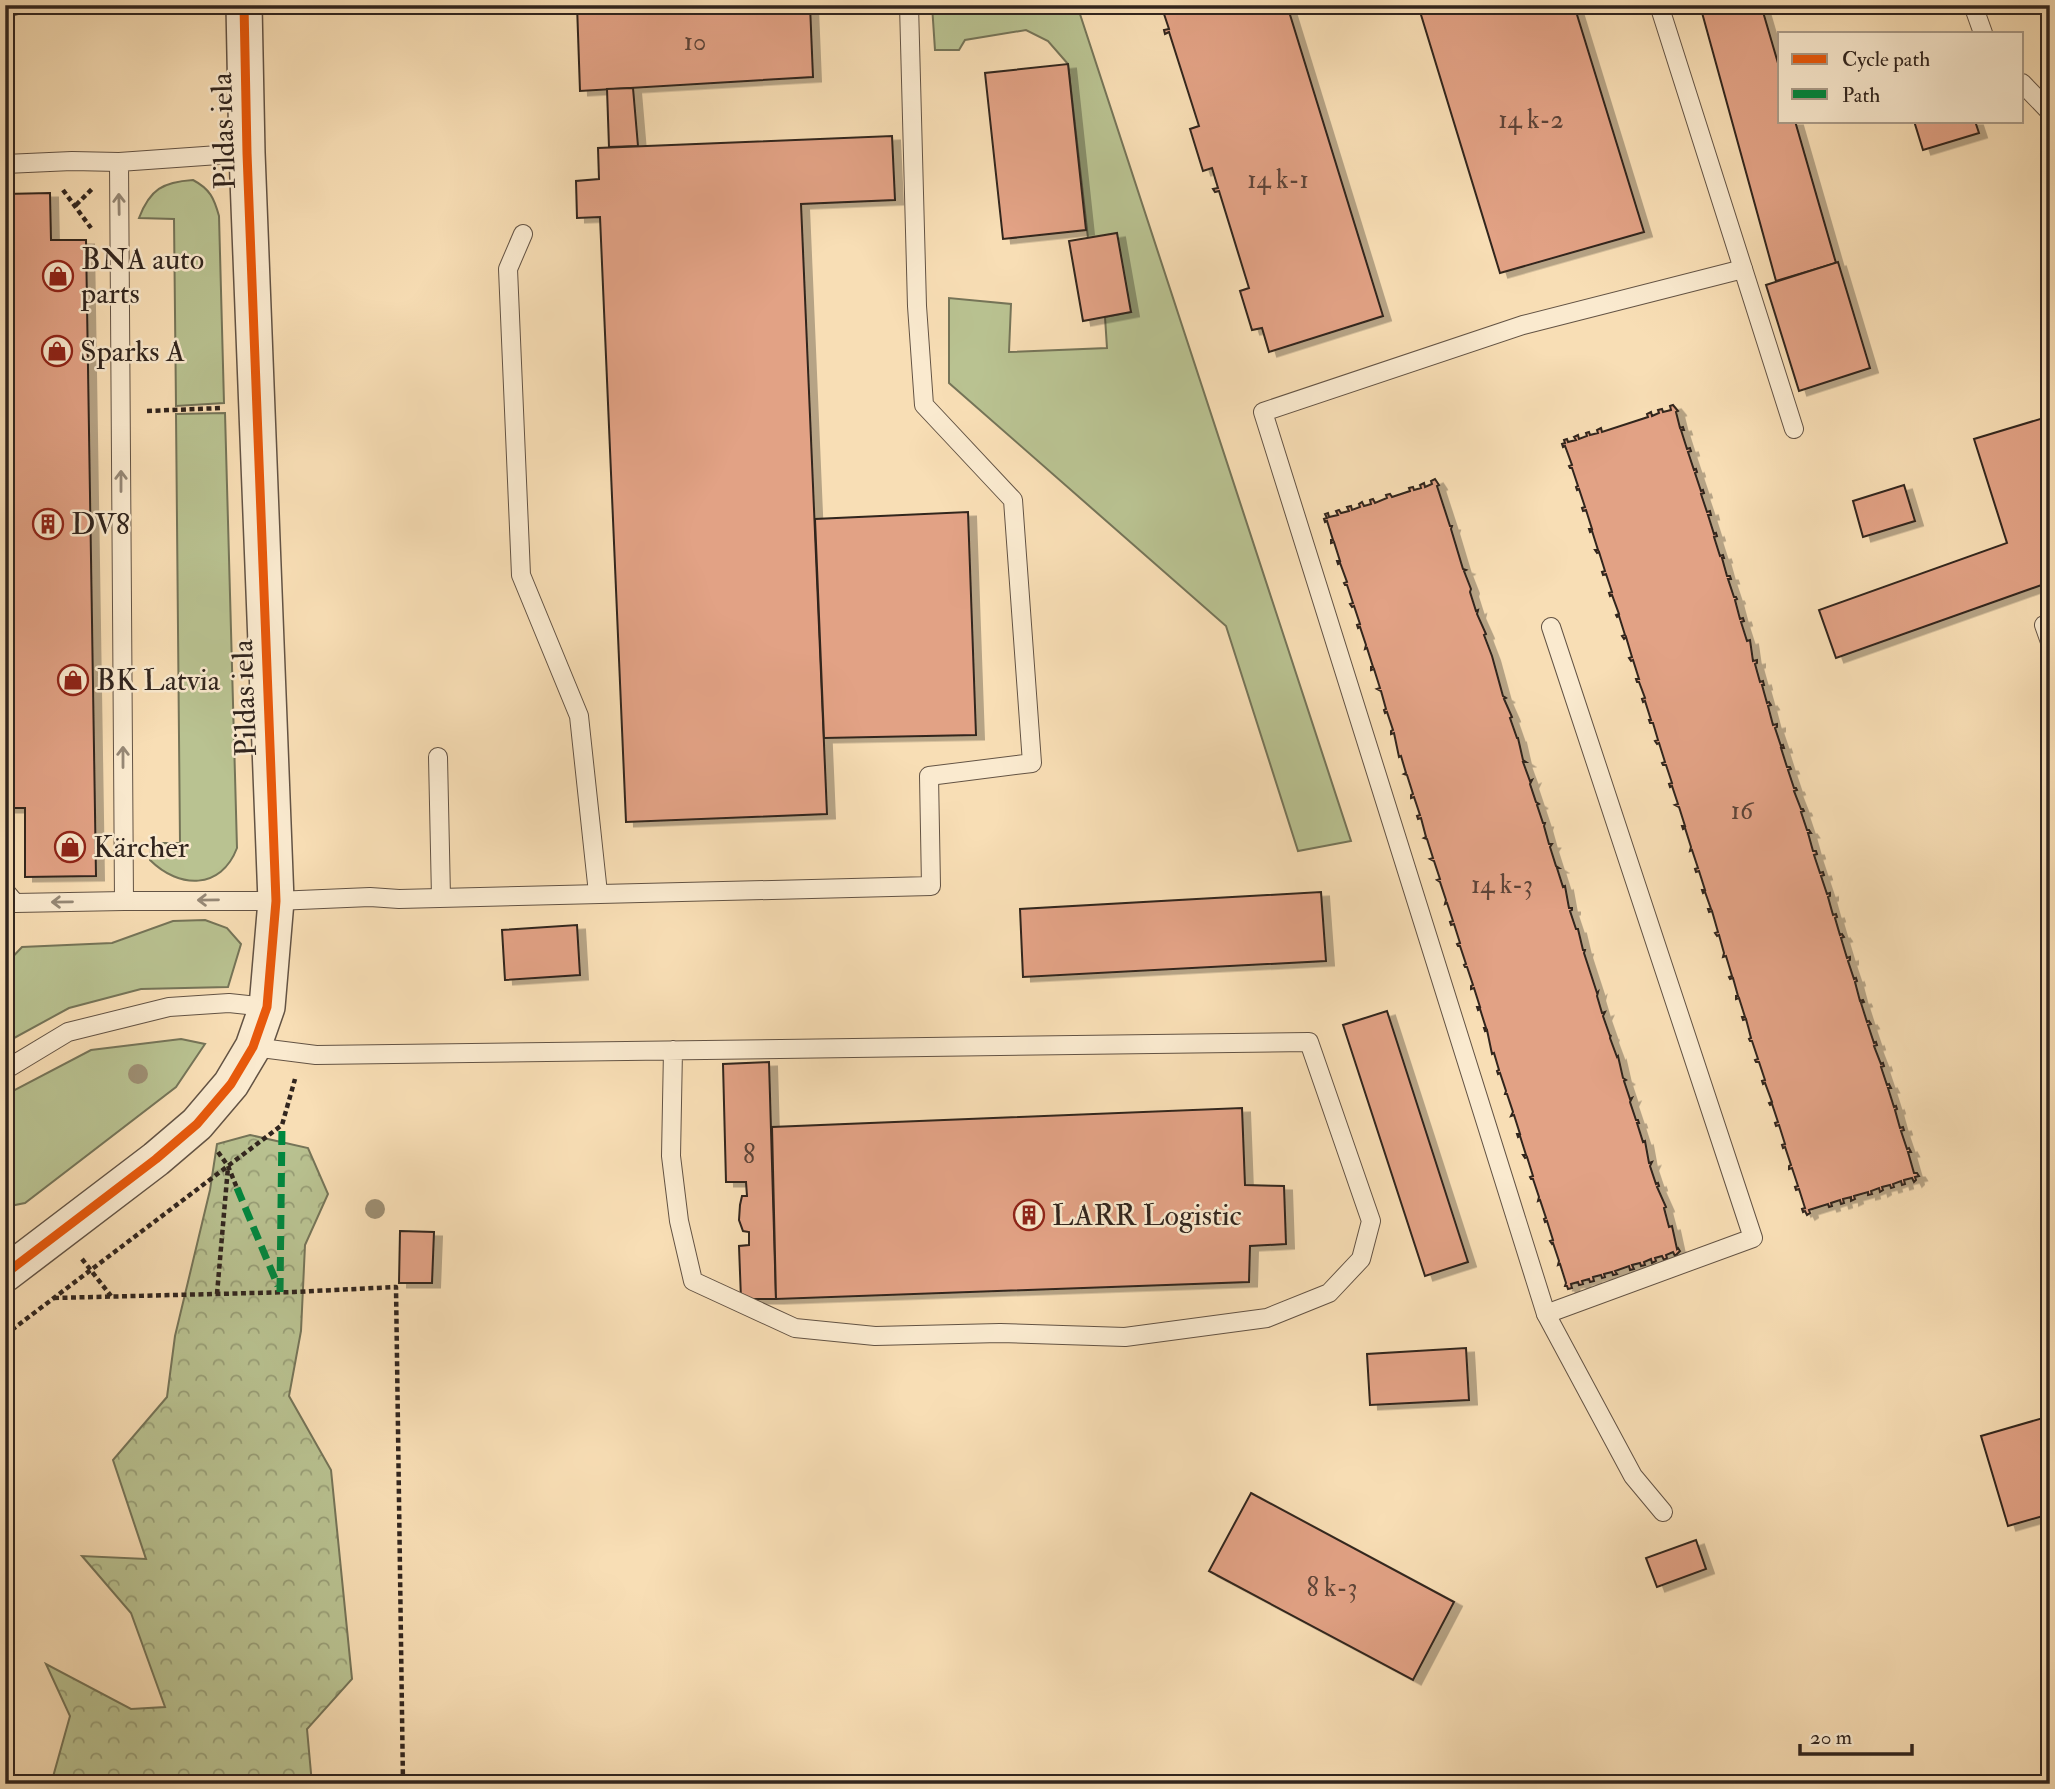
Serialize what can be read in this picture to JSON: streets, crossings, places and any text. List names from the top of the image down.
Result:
{
  "streets": {
    "street": ["Pildas iela"]
  },
  "places": {
    "shop": [
      "BNA auto parts",
      "Sparks A",
      "BK Latvia",
      "Kärcher"
    ],
    "building": ["DV8", "LARR Logistic"]
  },
  "house_numbers": [
    "10",
    "14 k-2",
    "14 k-1",
    "16",
    "14 k-3",
    "8",
    "8 k-3"
  ],
  "legend": ["Cycle path", "Path"],
  "scale_bar": "20 m"
}
